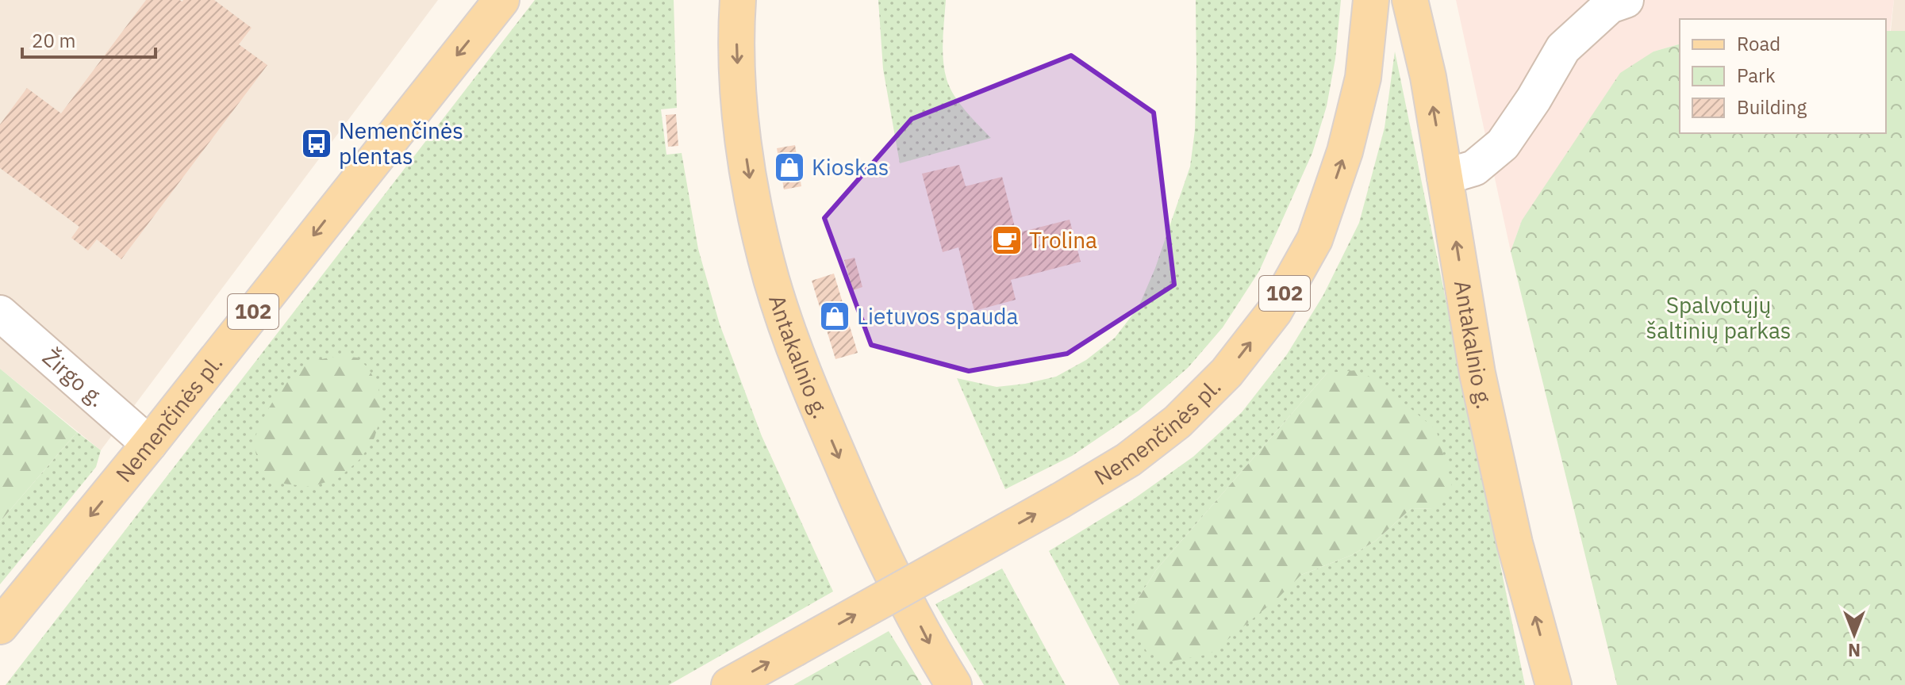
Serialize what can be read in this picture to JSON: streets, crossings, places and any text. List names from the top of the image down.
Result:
{
  "streets": {
    "main road": ["102", "Antakalnio g.", "Nemenčinės pl."],
    "street": ["Žirgo g."]
  },
  "crossings": [
    ["Žirgo g.", "Nemenčinės pl."]
  ],
  "parks": ["Spalvotųjų šaltinių parkas"],
  "places": {
    "bus stop": ["Nemenčinės plentas"],
    "shop": ["Kioskas", "Lietuvos spauda"],
    "cafe": ["Trolina"]
  },
  "legend": ["Road", "Park", "Building"],
  "scale_bar": "20 m",
  "north": "bottom"
}
